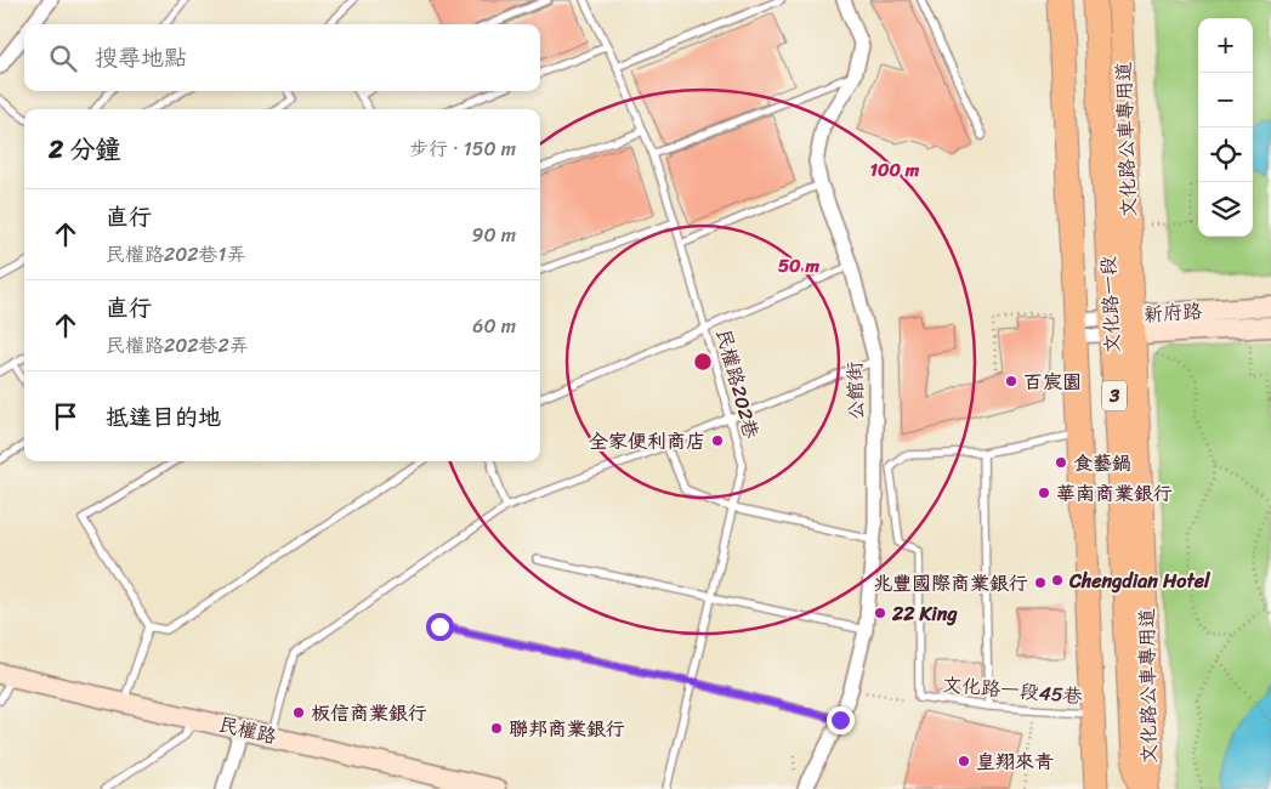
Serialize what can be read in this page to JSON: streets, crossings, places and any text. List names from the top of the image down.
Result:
{
  "streets": {
    "main road": [
      "文化路公車專用道",
      "文化路一段",
      "新府路",
      "3",
      "民權路"
    ],
    "street": ["公館街"],
    "lane": ["民權路202巷", "文化路一段45巷"]
  },
  "crossings": [
    ["文化路公車專用道", "文化路一段"],
    ["文化路公車專用道", "新府路"],
    ["文化路一段", "新府路"],
    ["文化路一段", "文化路一段45巷"]
  ],
  "places": [
    "百宸園",
    "全家便利商店",
    "食藝鍋",
    "華南商業銀行",
    "Chengdian Hotel",
    "兆豐國際商業銀行",
    "22 King",
    "板信商業銀行",
    "聯邦商業銀行",
    "皇翔來青"
  ],
  "page": {
    "map_buttons": ["+", "−"],
    "search": "搜尋地點",
    "heading": ["2 分鐘", "步行 · 150 m"],
    "list": [
      ["直行", "民權路202巷1弄", "90 m"],
      ["直行", "民權路202巷2弄", "60 m"],
      "抵達目的地"
    ]
  },
  "rings": ["100 m", "50 m"]
}
